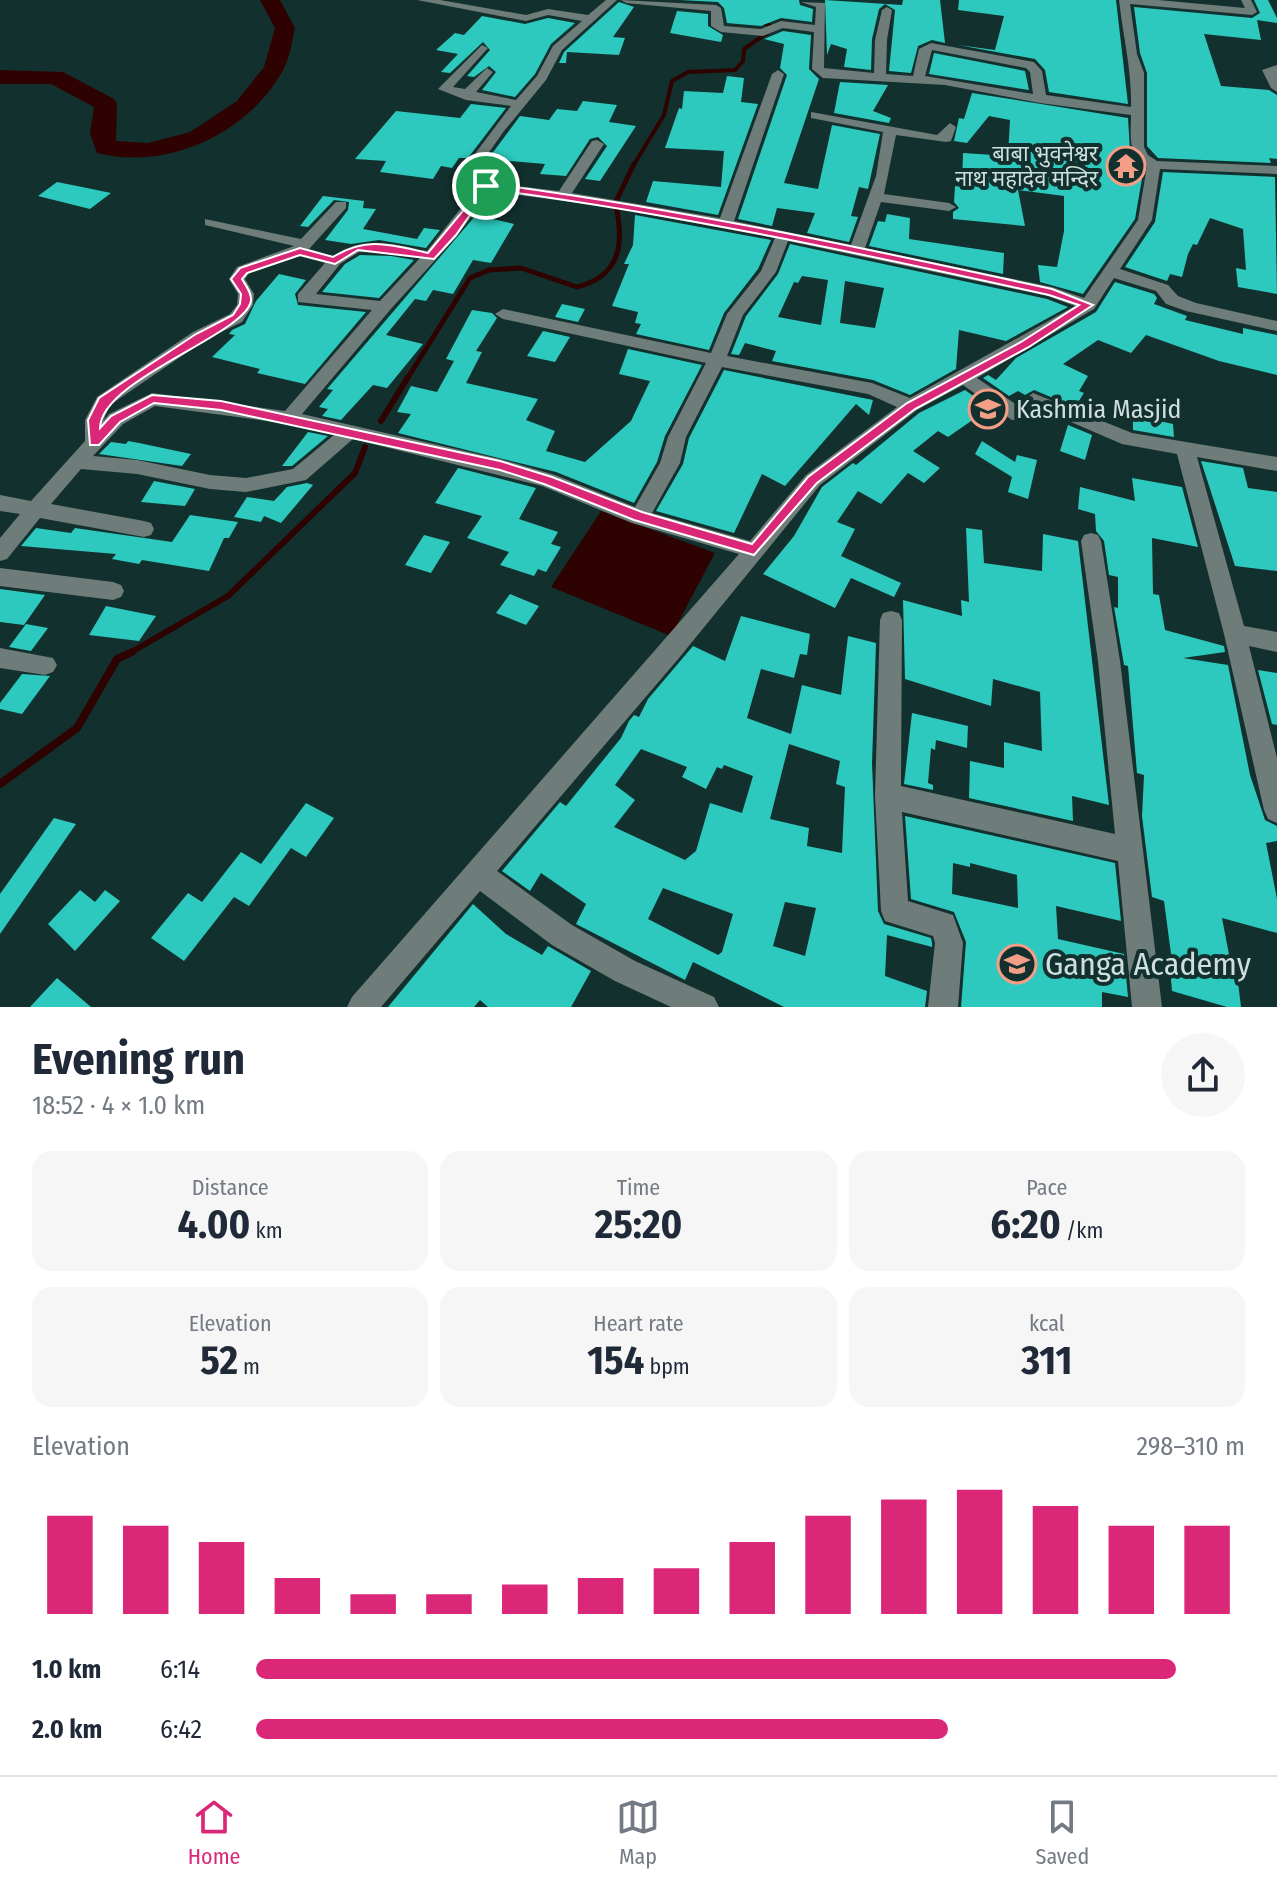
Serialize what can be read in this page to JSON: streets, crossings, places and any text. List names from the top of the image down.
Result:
{
  "places": {
    "temple": ["बाबा भुवनेश्वर नाथ महादेव मन्दिर"],
    "school or university": ["Kashmia Masjid", "Ganga Academy"]
  },
  "page": {
    "heading": ["Evening run", "18:52 · 4 × 1.0 km"],
    "stats": [
      ["Distance", "4.00 km"],
      ["Time", "25:20"],
      ["Pace", "6:20 /km"],
      ["Elevation", "52 m"],
      ["Heart rate", "154 bpm"],
      ["kcal", "311"]
    ],
    "chart": ["Elevation", "298–310 m"],
    "list": [
      {
        "name": "1.0 km",
        "note": "6:14"
      },
      {
        "name": "2.0 km",
        "note": "6:42"
      }
    ],
    "tabs": ["Home", "Map", "Saved"]
  }
}
